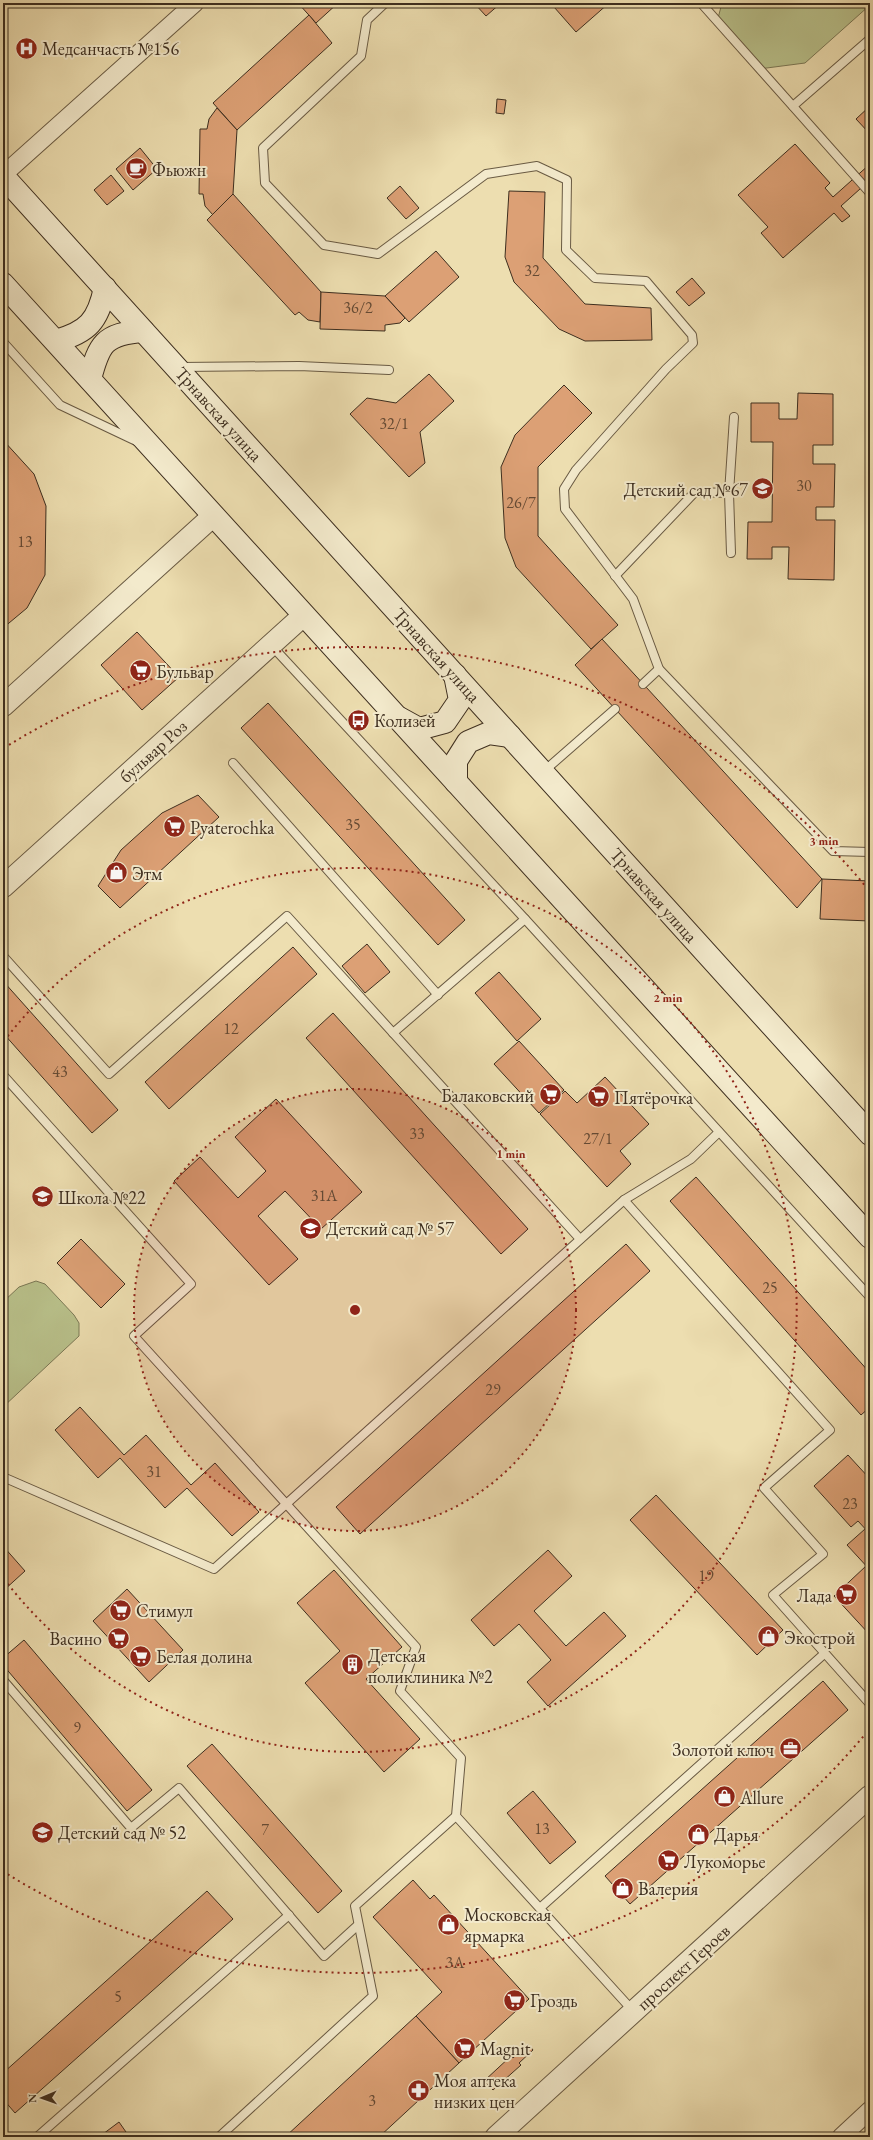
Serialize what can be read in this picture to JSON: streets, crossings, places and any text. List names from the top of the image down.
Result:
{
  "streets": {
    "main road": ["Трнавская улица"],
    "street": ["бульвар Роз", "проспект Героев"]
  },
  "places": {
    "hospital": ["Медсанчасть №156"],
    "cafe": ["Фьюжн"],
    "school or university": [
      "Детский сад №67",
      "Школа №22",
      "Детский сад № 57",
      "Детский сад № 52"
    ],
    "supermarket": [
      "Бульвар",
      "Pyaterochka",
      "Балаковский",
      "Пятёрочка",
      "Лада",
      "Стимул",
      "Васино",
      "Белая долина",
      "Лукоморье",
      "Гроздь",
      "Magnit"
    ],
    "bus stop": ["Колизей"],
    "shop": [
      "Этм",
      "Экострой",
      "Allure",
      "Дарья",
      "Валерия",
      "Московская ярмарка"
    ],
    "building": ["Детская поликлиника №2"],
    "office": ["Золотой ключ"],
    "pharmacy": ["Моя аптека низких цен"]
  },
  "house_numbers": [
    "32",
    "36/2",
    "32/1",
    "30",
    "26/7",
    "13",
    "35",
    "12",
    "43",
    "33",
    "27/1",
    "31А",
    "25",
    "29",
    "31",
    "23",
    "19",
    "9",
    "13",
    "7",
    "3А",
    "5",
    "3"
  ],
  "north": "left",
  "rings": ["3 min", "2 min", "1 min"]
}
